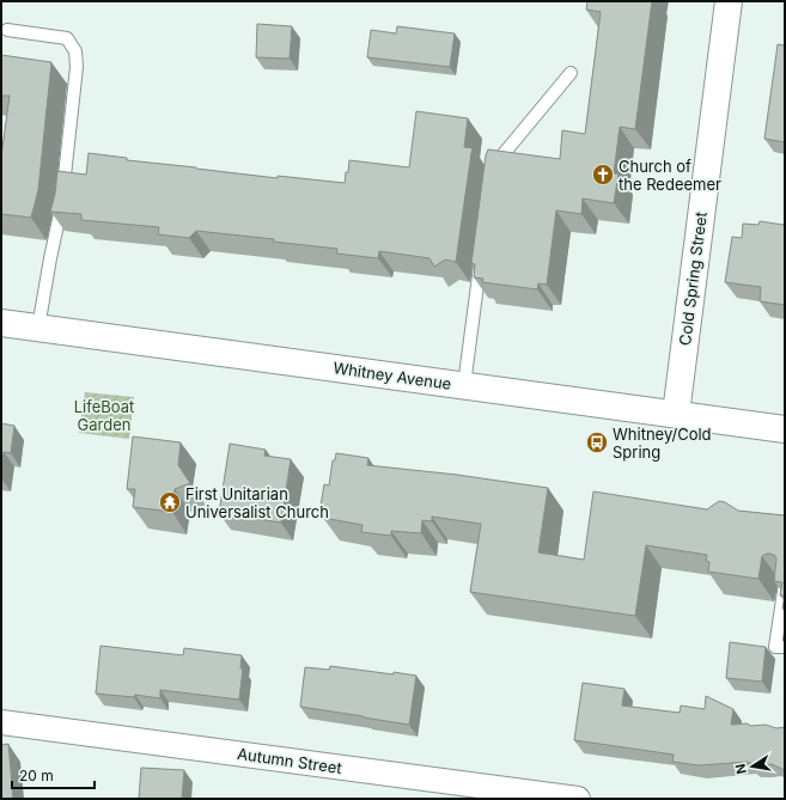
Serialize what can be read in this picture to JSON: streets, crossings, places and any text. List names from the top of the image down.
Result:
{
  "streets": {
    "main road": ["Cold Spring Street", "Whitney Avenue"],
    "street": ["Autumn Street"]
  },
  "crossings": [
    ["Cold Spring Street", "Whitney Avenue"]
  ],
  "parks": ["LifeBoat Garden"],
  "places": {
    "church": ["Church of the Redeemer"],
    "bus stop": ["Whitney/Cold Spring"],
    "temple": ["First Unitarian Universalist Church"]
  },
  "scale_bar": "20 m",
  "north": "left"
}
